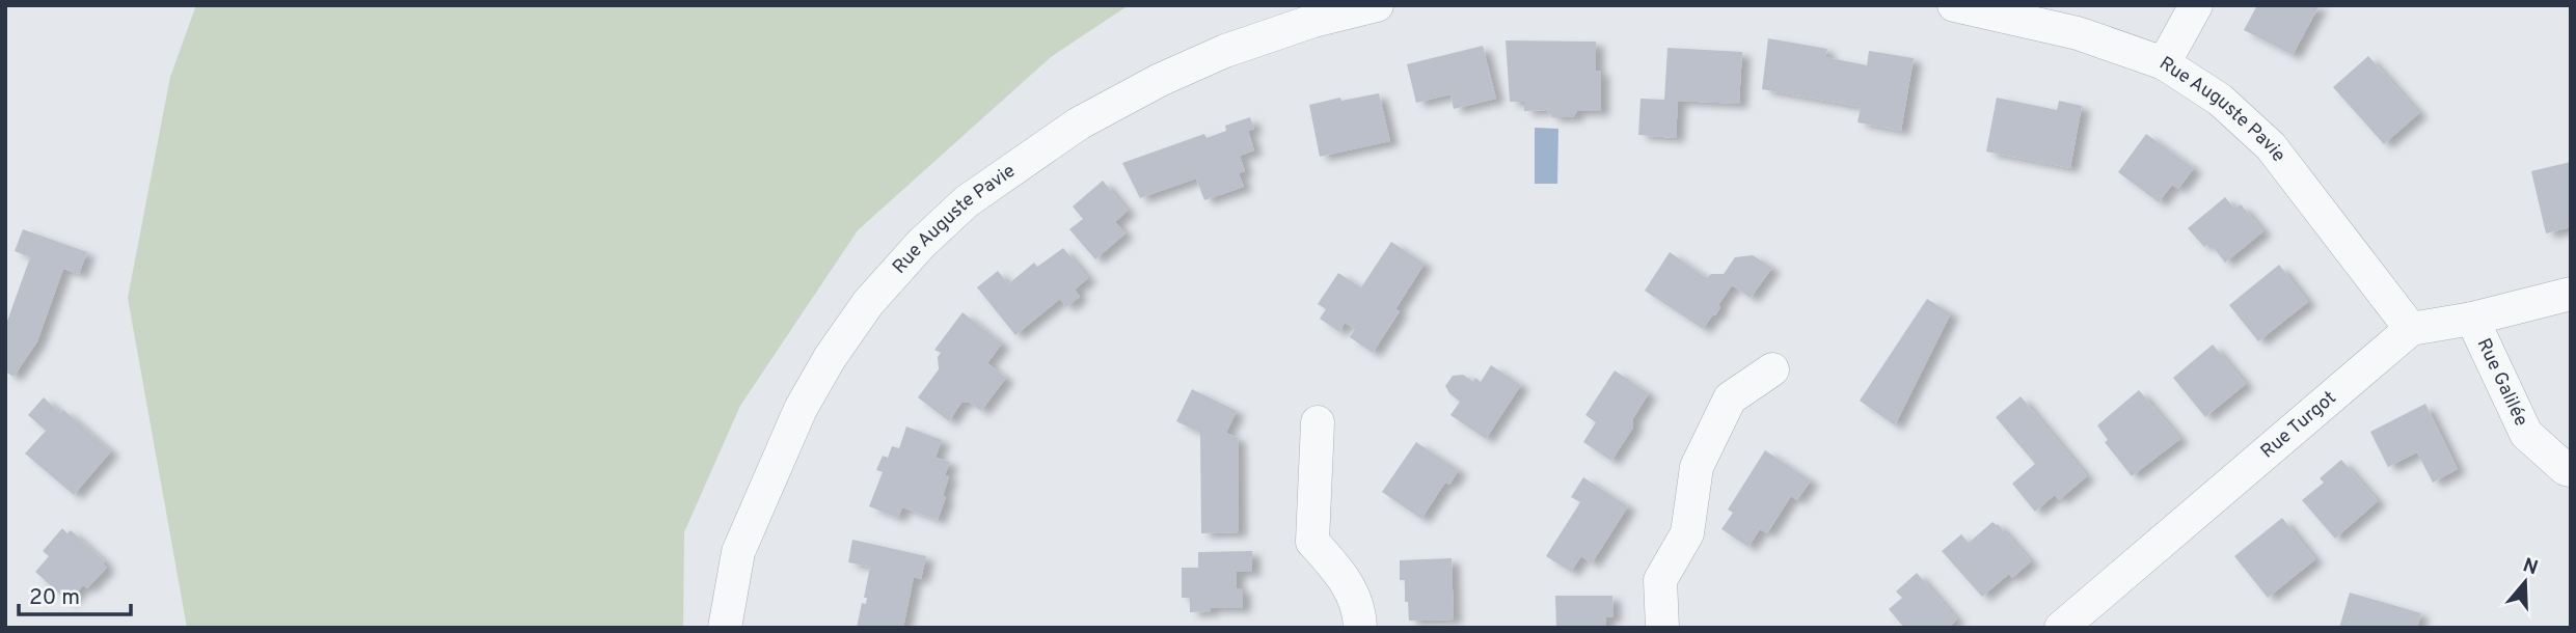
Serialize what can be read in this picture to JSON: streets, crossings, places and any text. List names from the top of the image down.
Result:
{
  "streets": {
    "street": ["Rue Auguste Pavie", "Rue Galilée", "Rue Turgot"]
  },
  "crossings": [
    ["Rue Auguste Pavie", "Rue Turgot"]
  ],
  "scale_bar": "20 m",
  "north": "top"
}
